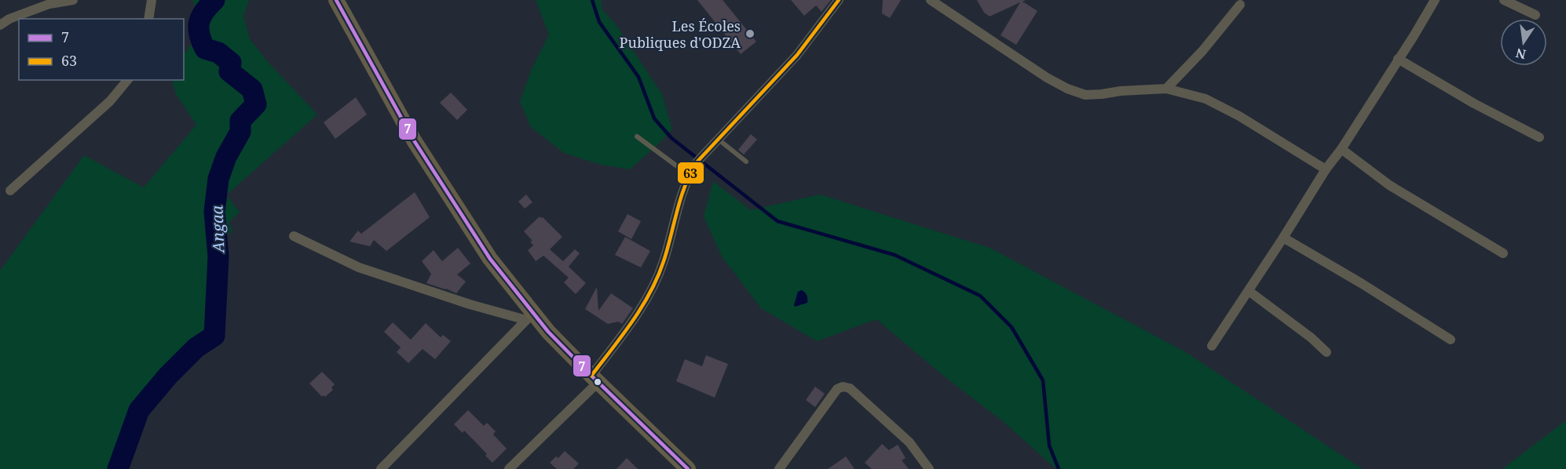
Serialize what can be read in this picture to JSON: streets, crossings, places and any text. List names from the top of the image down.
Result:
{
  "water": ["Angaa"],
  "places": ["Les Écoles Publiques d'ODZA"],
  "lines": ["transit line 7", "transit line 63"],
  "legend": ["7", "63"],
  "north": "bottom"
}
